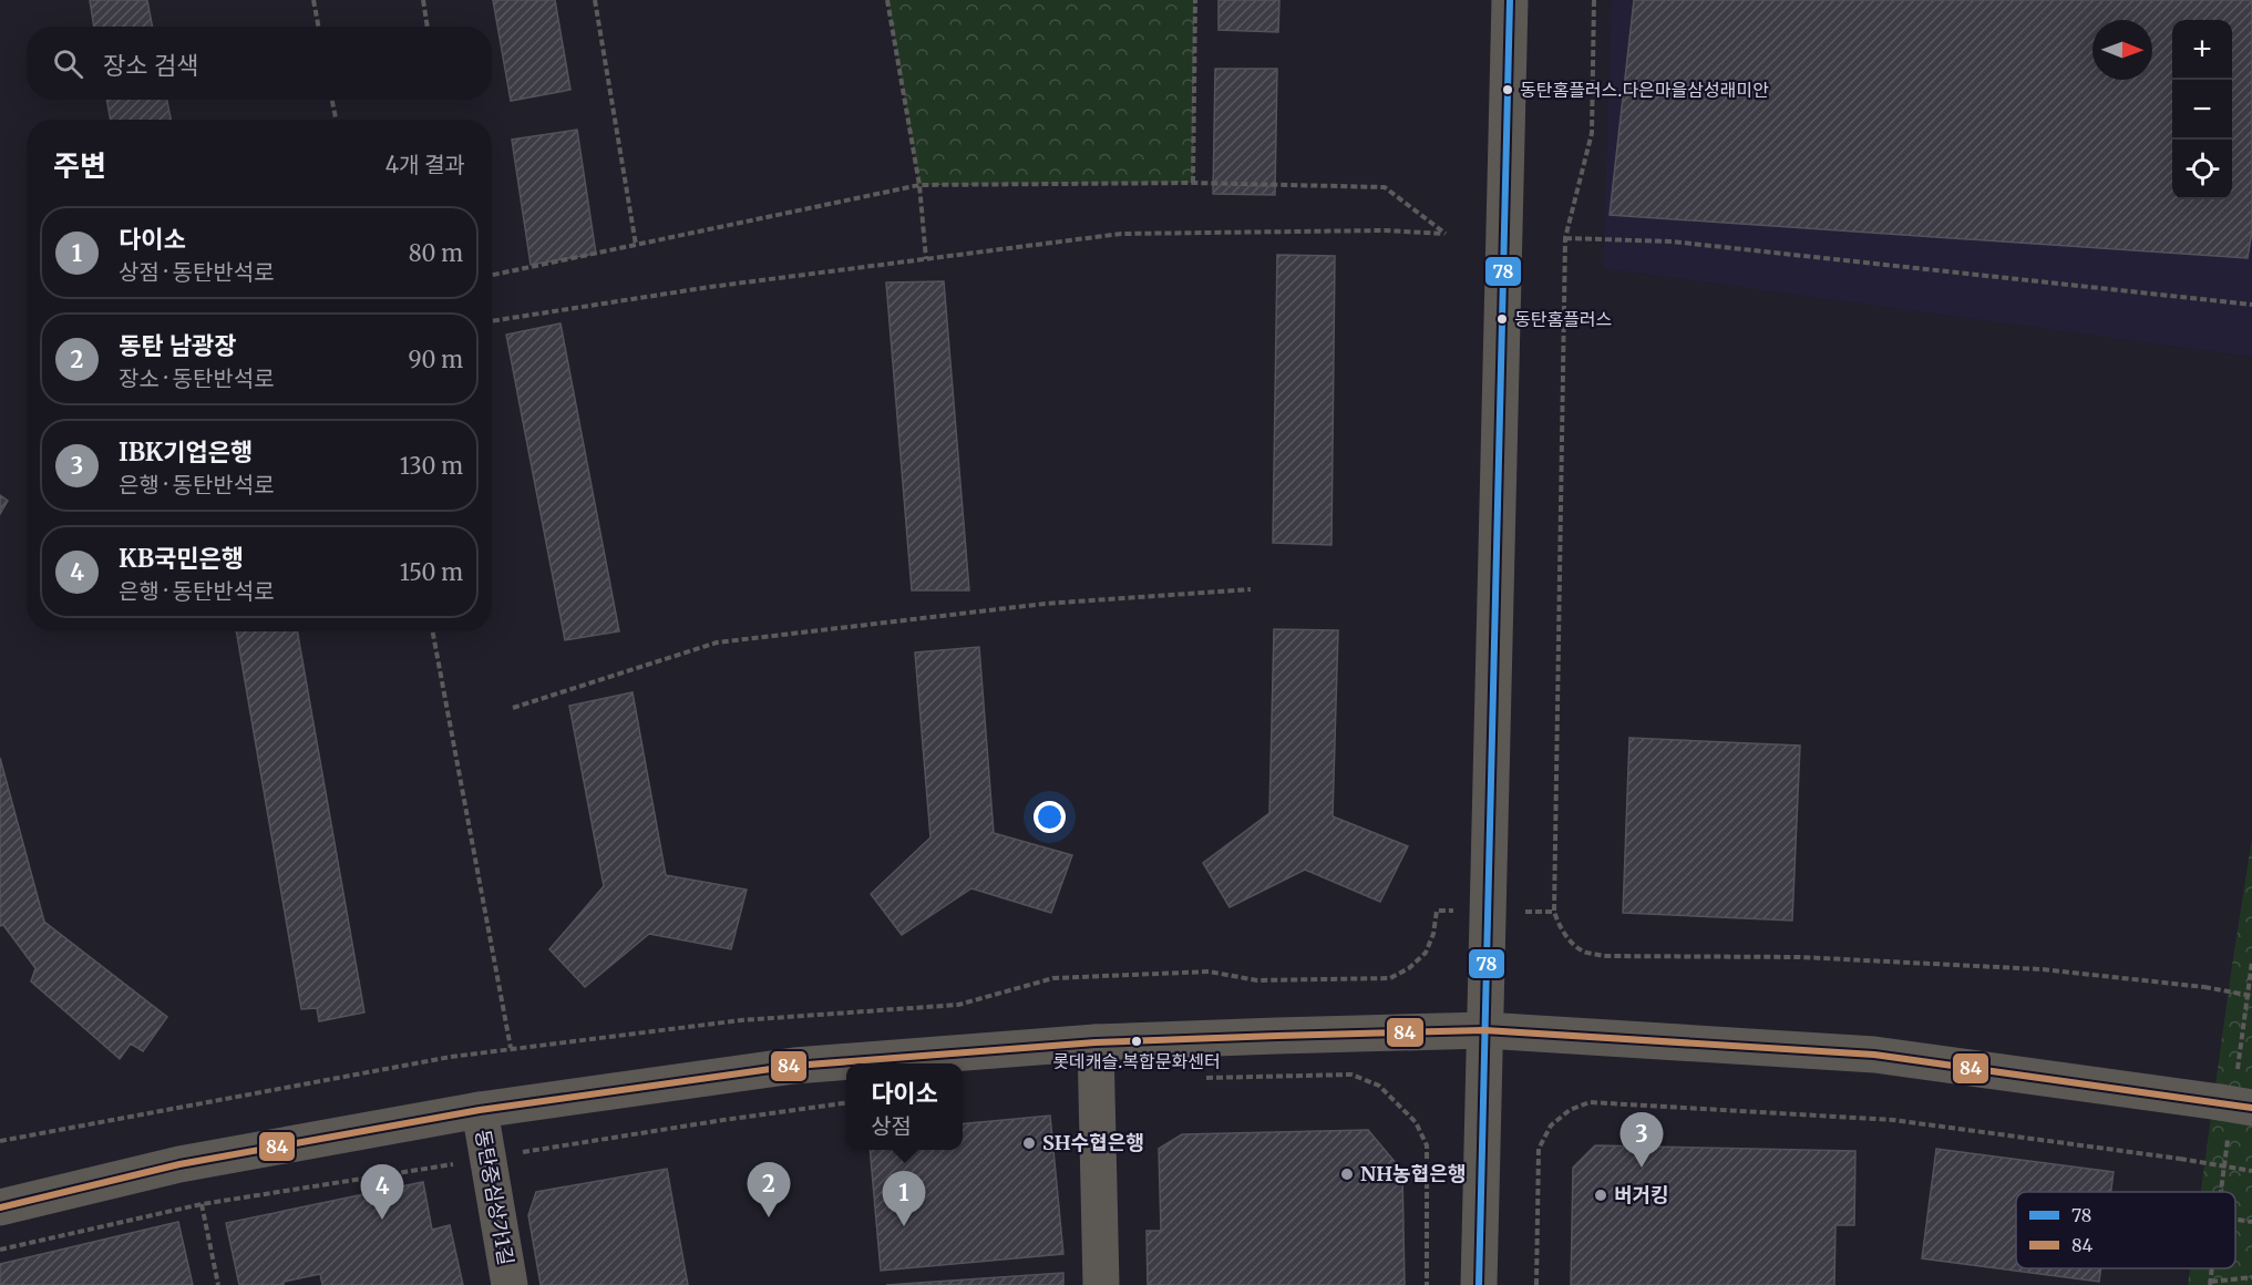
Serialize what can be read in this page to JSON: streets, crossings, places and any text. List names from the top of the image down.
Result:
{
  "streets": {
    "street": ["동탄중심상가1길"]
  },
  "places": [
    "동탄홈플러스.다은마을삼성래미안",
    "동탄홈플러스",
    "롯데캐슬.복합문화센터",
    "SH수협은행",
    "NH농협은행",
    "버거킹"
  ],
  "lines": ["transit line 78", "transit line 84"],
  "legend": ["78", "84"],
  "north": "right",
  "page": {
    "map_buttons": ["+", "−"],
    "search": "장소 검색",
    "heading": ["주변", "4개 결과"],
    "list": [
      {
        "mark": "1",
        "name": "다이소",
        "note": "상점 · 동탄반석로",
        "value": "80 m"
      },
      {
        "mark": "2",
        "name": "동탄 남광장",
        "note": "장소 · 동탄반석로",
        "value": "90 m"
      },
      {
        "mark": "3",
        "name": "IBK기업은행",
        "note": "은행 · 동탄반석로",
        "value": "130 m"
      },
      {
        "mark": "4",
        "name": "KB국민은행",
        "note": "은행 · 동탄반석로",
        "value": "150 m"
      }
    ],
    "popup": ["다이소", "상점"],
    "pins": [
      "3",
      "2",
      "4",
      "1"
    ]
  }
}
